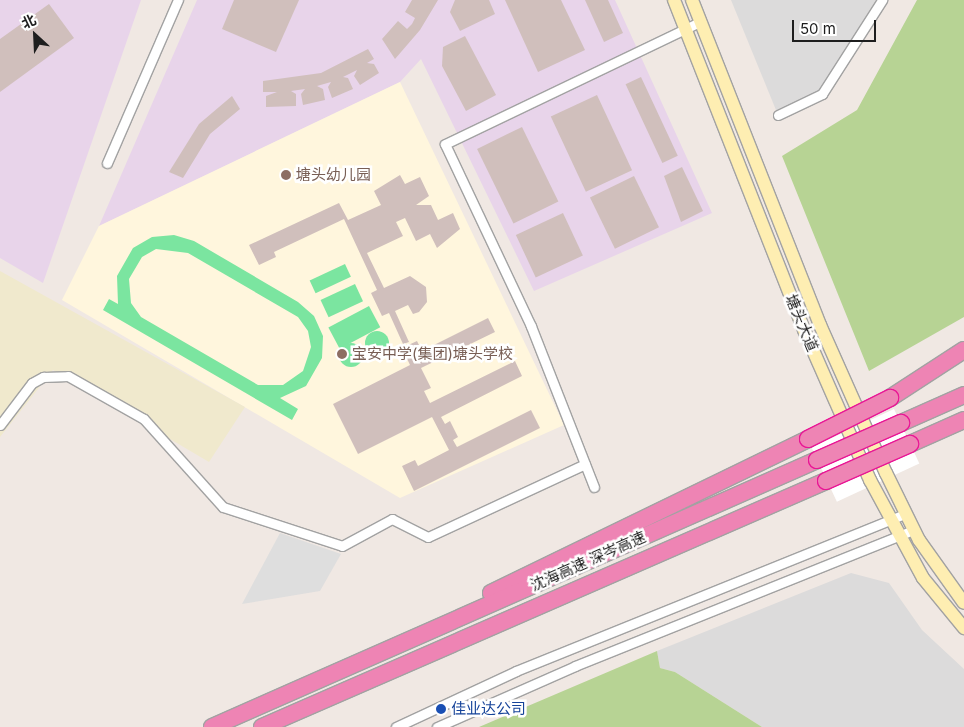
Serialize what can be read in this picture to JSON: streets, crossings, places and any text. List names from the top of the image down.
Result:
{
  "streets": {
    "highway": ["沈海高速 深岑高速"],
    "main road": ["塘头大道"]
  },
  "places": ["塘头幼儿园", "宝安中学(集团)塘头学校", "佳业达公司"],
  "scale_bar": "50 m",
  "north": "top left"
}
